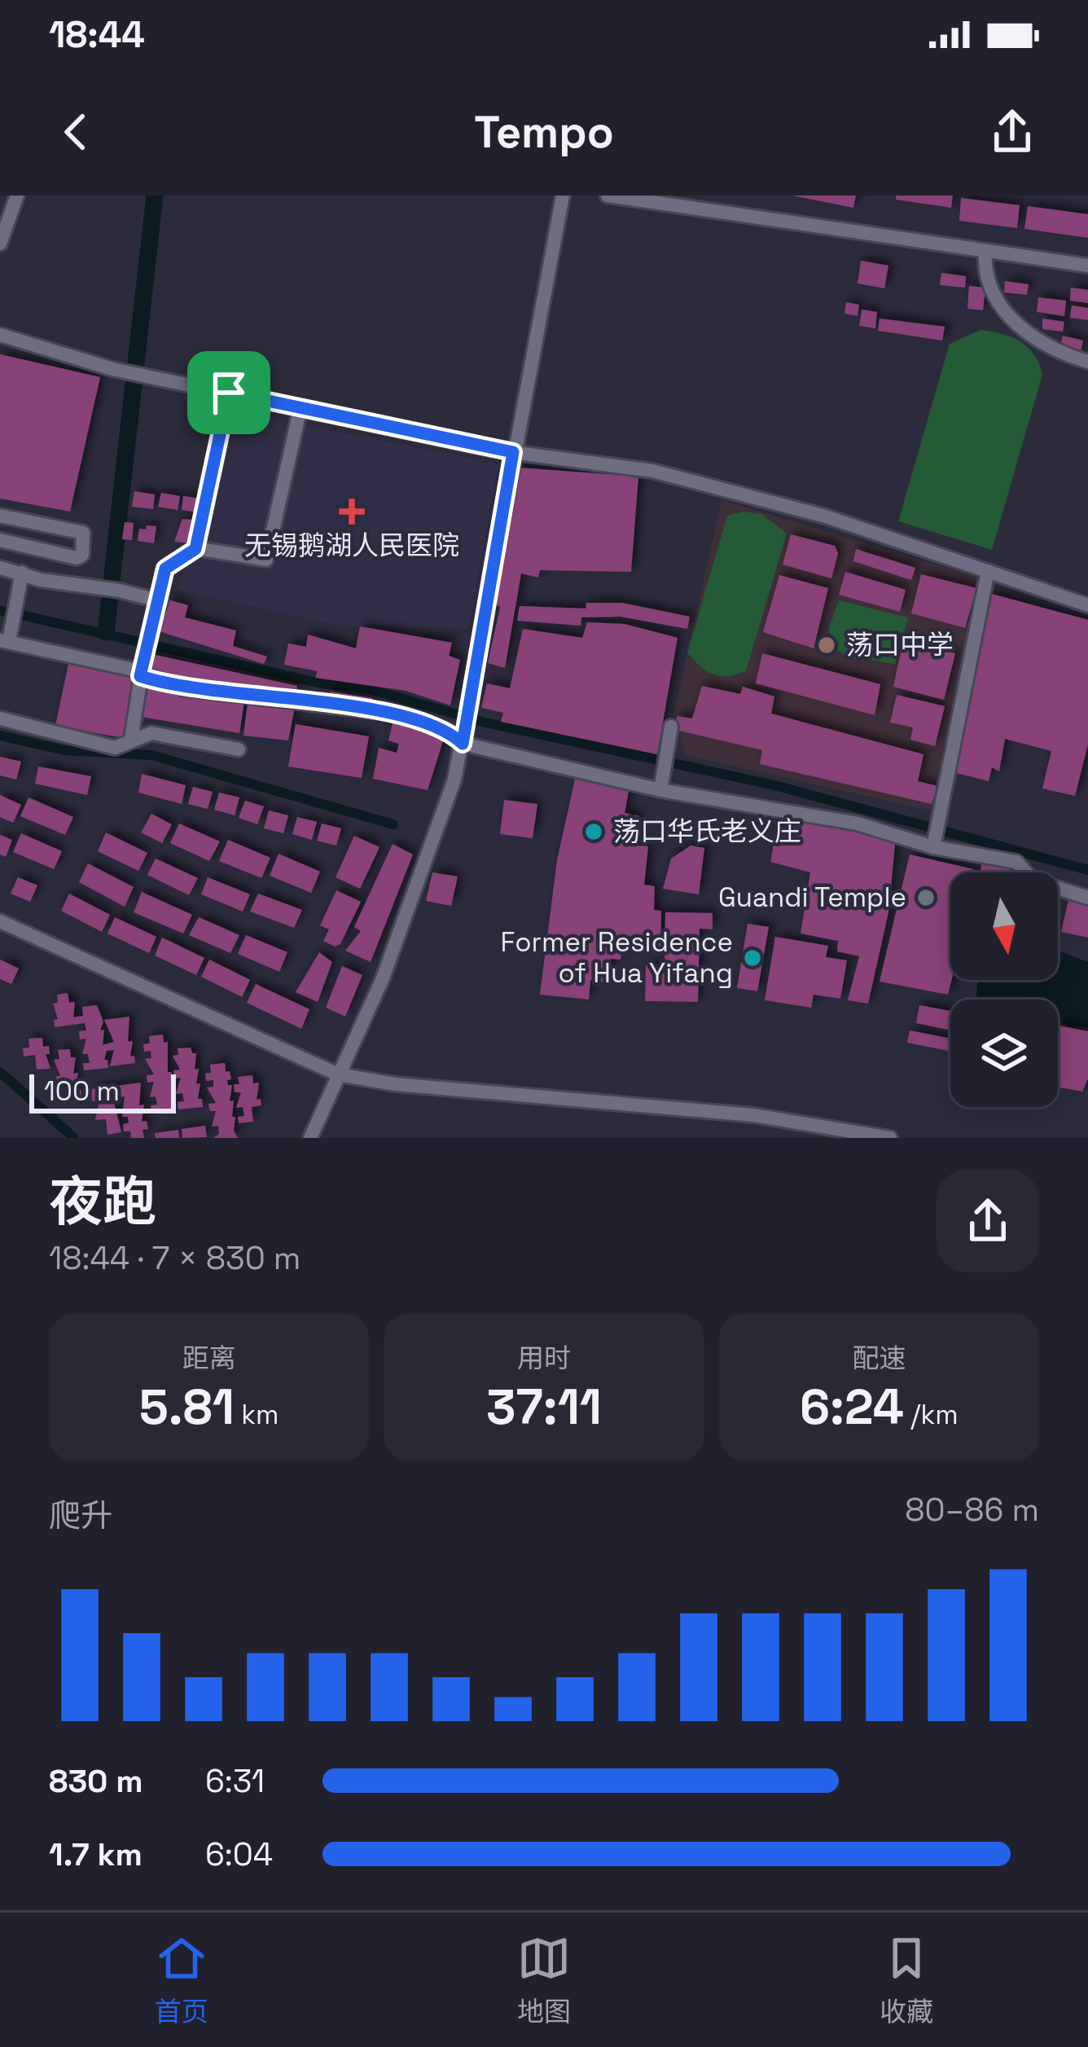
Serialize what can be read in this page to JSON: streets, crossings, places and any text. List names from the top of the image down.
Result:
{
  "places": {
    "health": ["无锡鹅湖人民医院"],
    "other": [
      "荡口中学",
      "荡口华氏老义庄",
      "Guandi Temple",
      "Former Residence of Hua Yifang"
    ]
  },
  "scale_bar": "100 m",
  "north": "bottom",
  "page": {
    "status": "18:44",
    "header": "Tempo",
    "scale": "100 m",
    "heading": ["夜跑", "18:44 · 7 × 830 m"],
    "stats": [
      ["距离", "5.81 km"],
      ["用时", "37:11"],
      ["配速", "6:24 /km"]
    ],
    "chart": ["爬升", "80–86 m"],
    "list": [
      {
        "name": "830 m",
        "note": "6:31"
      },
      {
        "name": "1.7 km",
        "note": "6:04"
      }
    ],
    "tabs": ["首页", "地图", "收藏"]
  }
}
